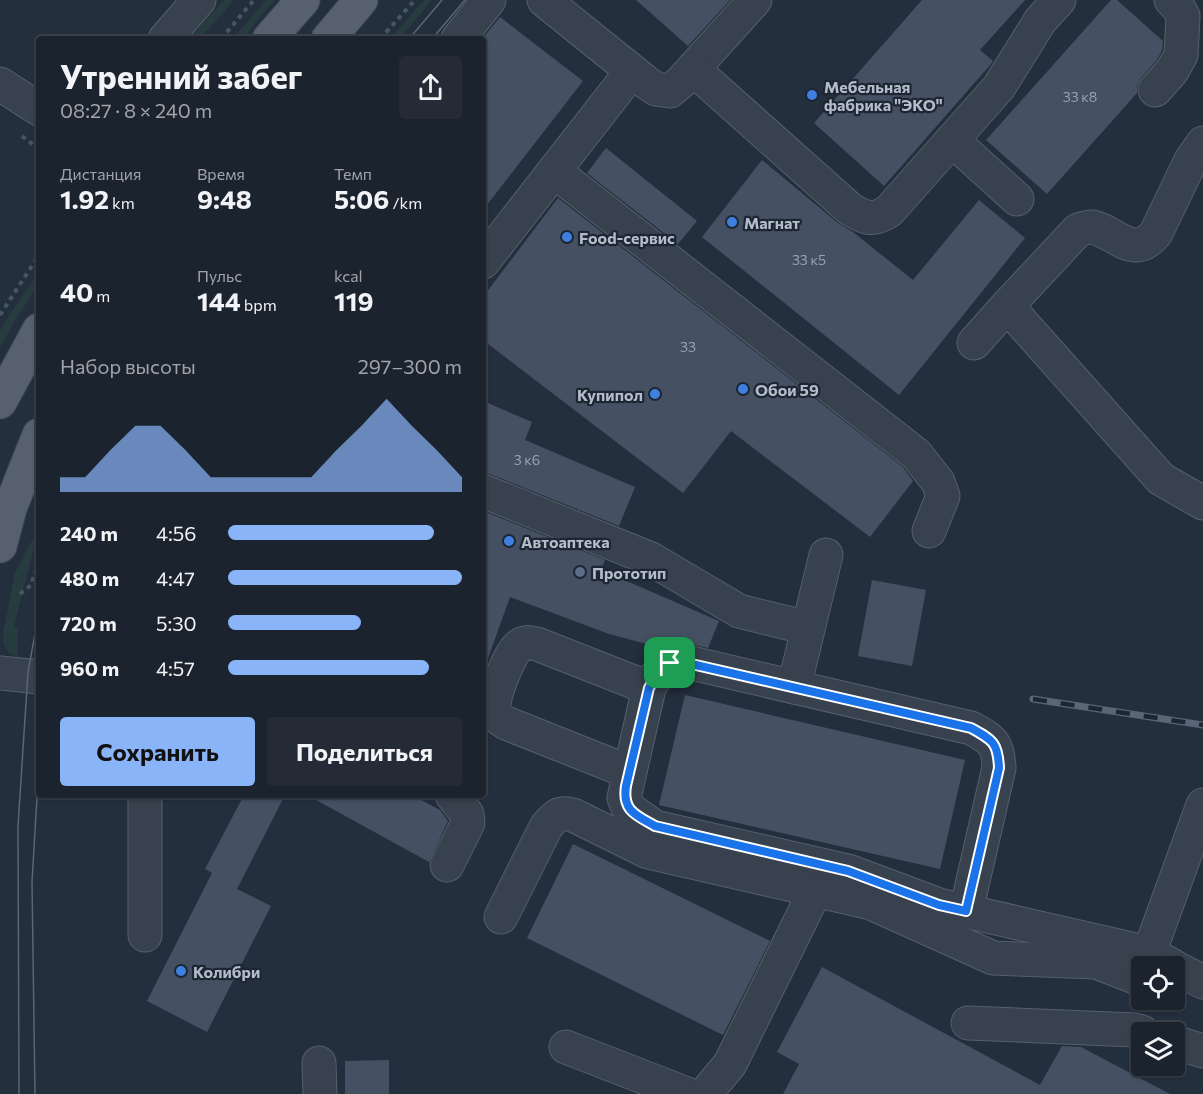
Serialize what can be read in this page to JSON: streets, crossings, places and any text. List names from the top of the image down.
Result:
{
  "places": [
    "Мебельная фабрика \"ЭКО\"",
    "Магнат",
    "Food-сервис",
    "Обои 59",
    "Купипол",
    "Автоаптека",
    "Прототип",
    "Колибри"
  ],
  "house_numbers": [
    "33 к8",
    "33 к5",
    "33",
    "3 к6"
  ],
  "page": {
    "heading": ["Утренний забег", "08:27 · 8 × 240 m"],
    "stats": [
      ["Дистанция", "1.92 km"],
      ["Время", "9:48"],
      ["Темп", "5:06 /km"],
      ["40 m"],
      ["Пульс", "144 bpm"],
      ["kcal", "119"]
    ],
    "chart": ["Набор высоты", "297–300 m"],
    "list": [
      {
        "name": "240 m",
        "note": "4:56"
      },
      {
        "name": "480 m",
        "note": "4:47"
      },
      {
        "name": "720 m",
        "note": "5:30"
      },
      {
        "name": "960 m",
        "note": "4:57"
      }
    ],
    "buttons": ["Сохранить", "Поделиться"]
  }
}
